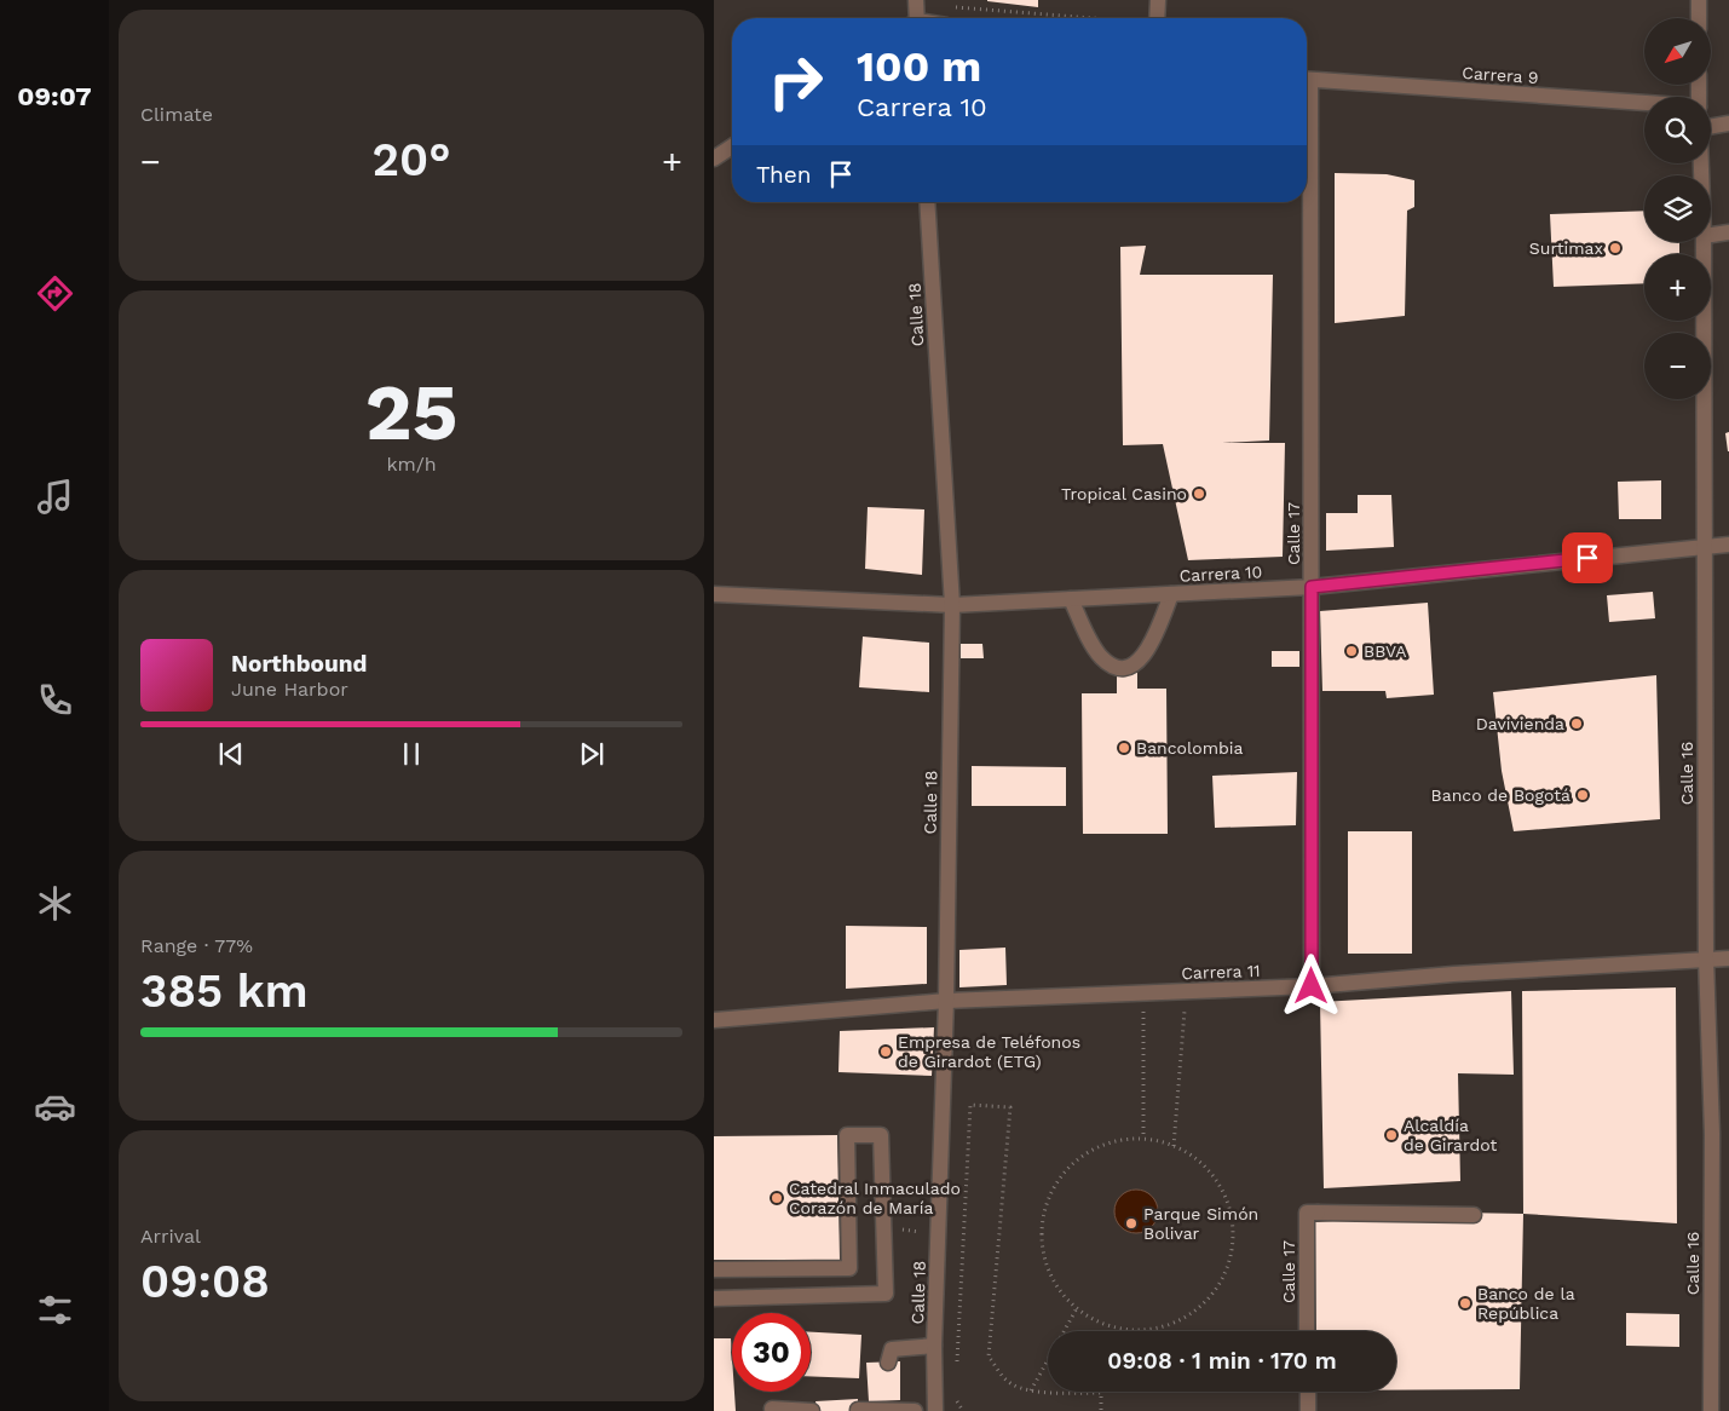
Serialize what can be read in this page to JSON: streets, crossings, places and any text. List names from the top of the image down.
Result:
{
  "streets": {
    "street": [
      "Carrera 9",
      "Calle 18",
      "Calle 17",
      "Carrera 10",
      "Calle 16",
      "Carrera 11"
    ]
  },
  "crossings": [
    ["Calle 18", "Carrera 10"],
    ["Calle 18", "Carrera 11"],
    ["Calle 17", "Carrera 10"],
    ["Calle 17", "Carrera 11"],
    ["Carrera 10", "Calle 16"],
    ["Calle 16", "Carrera 11"]
  ],
  "places": [
    "Surtimax",
    "Tropical Casino",
    "BBVA",
    "Davivienda",
    "Bancolombia",
    "Banco de Bogotá",
    "Empresa de Teléfonos de Girardot (ETG)",
    "Alcaldía de Girardot",
    "Catedral Inmaculado Corazón de María",
    "Parque Simón Bolivar",
    "Banco de la República"
  ],
  "north": "bottom left",
  "page": {
    "tabs": "09:07",
    "tile": [
      "Climate",
      ["25", "km/h"],
      ["Range · 77%", "385 km"],
      ["Arrival", "09:08"]
    ],
    "map_buttons": ["+", "−"],
    "turn": ["100 m", "Carrera 10"],
    "heat": ["−", "20°", "+"],
    "then": "Then",
    "song": ["Northbound", "June Harbor"],
    "limit": "30",
    "trip": "09:08 · 1 min · 170 m"
  }
}
